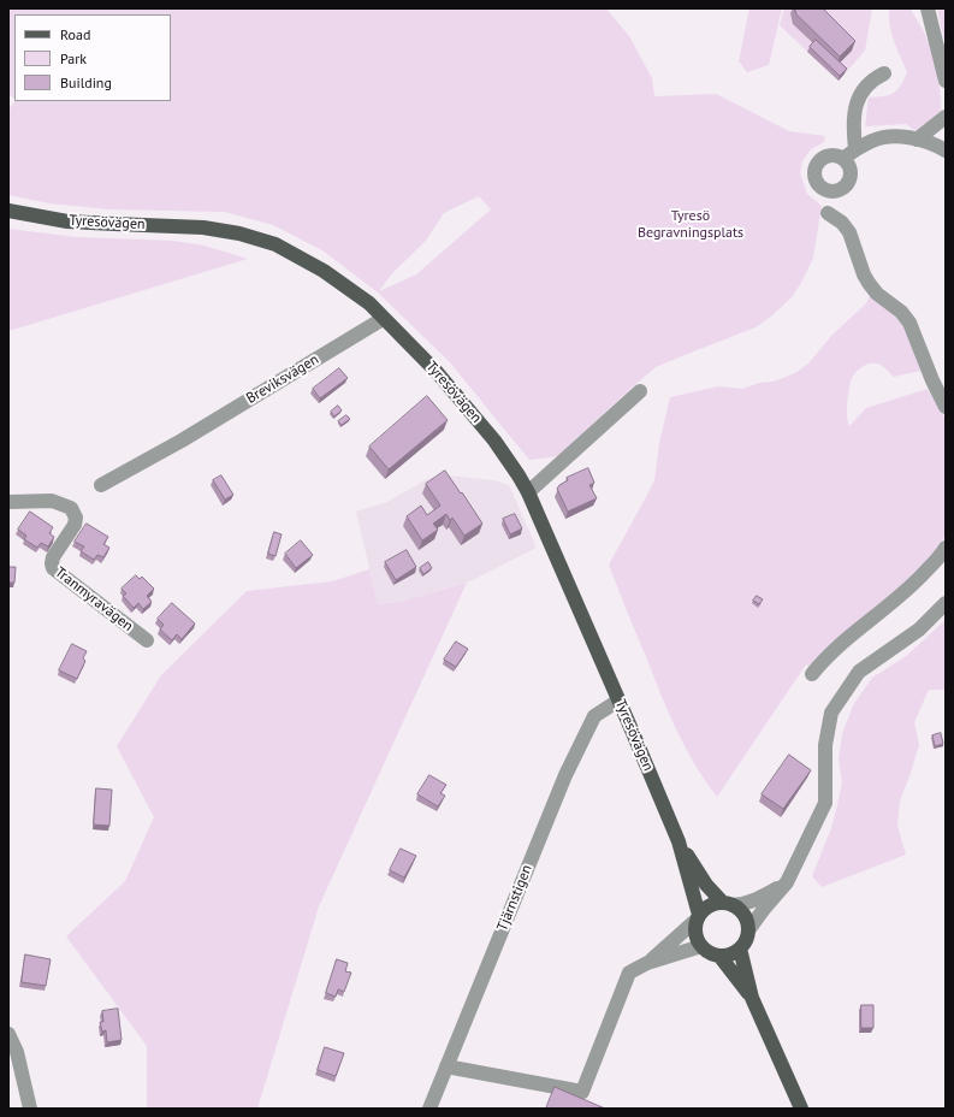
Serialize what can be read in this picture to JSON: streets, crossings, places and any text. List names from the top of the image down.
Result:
{
  "streets": {
    "main road": ["Tyresövägen"],
    "street": ["Breviksvägen", "Tranmyravägen", "Tjärnstigen"]
  },
  "crossings": [
    ["Tyresövägen", "Breviksvägen"],
    ["Tyresövägen", "Tjärnstigen"]
  ],
  "parks": ["Tyresö Begravningsplats"],
  "legend": ["Road", "Park", "Building"]
}
